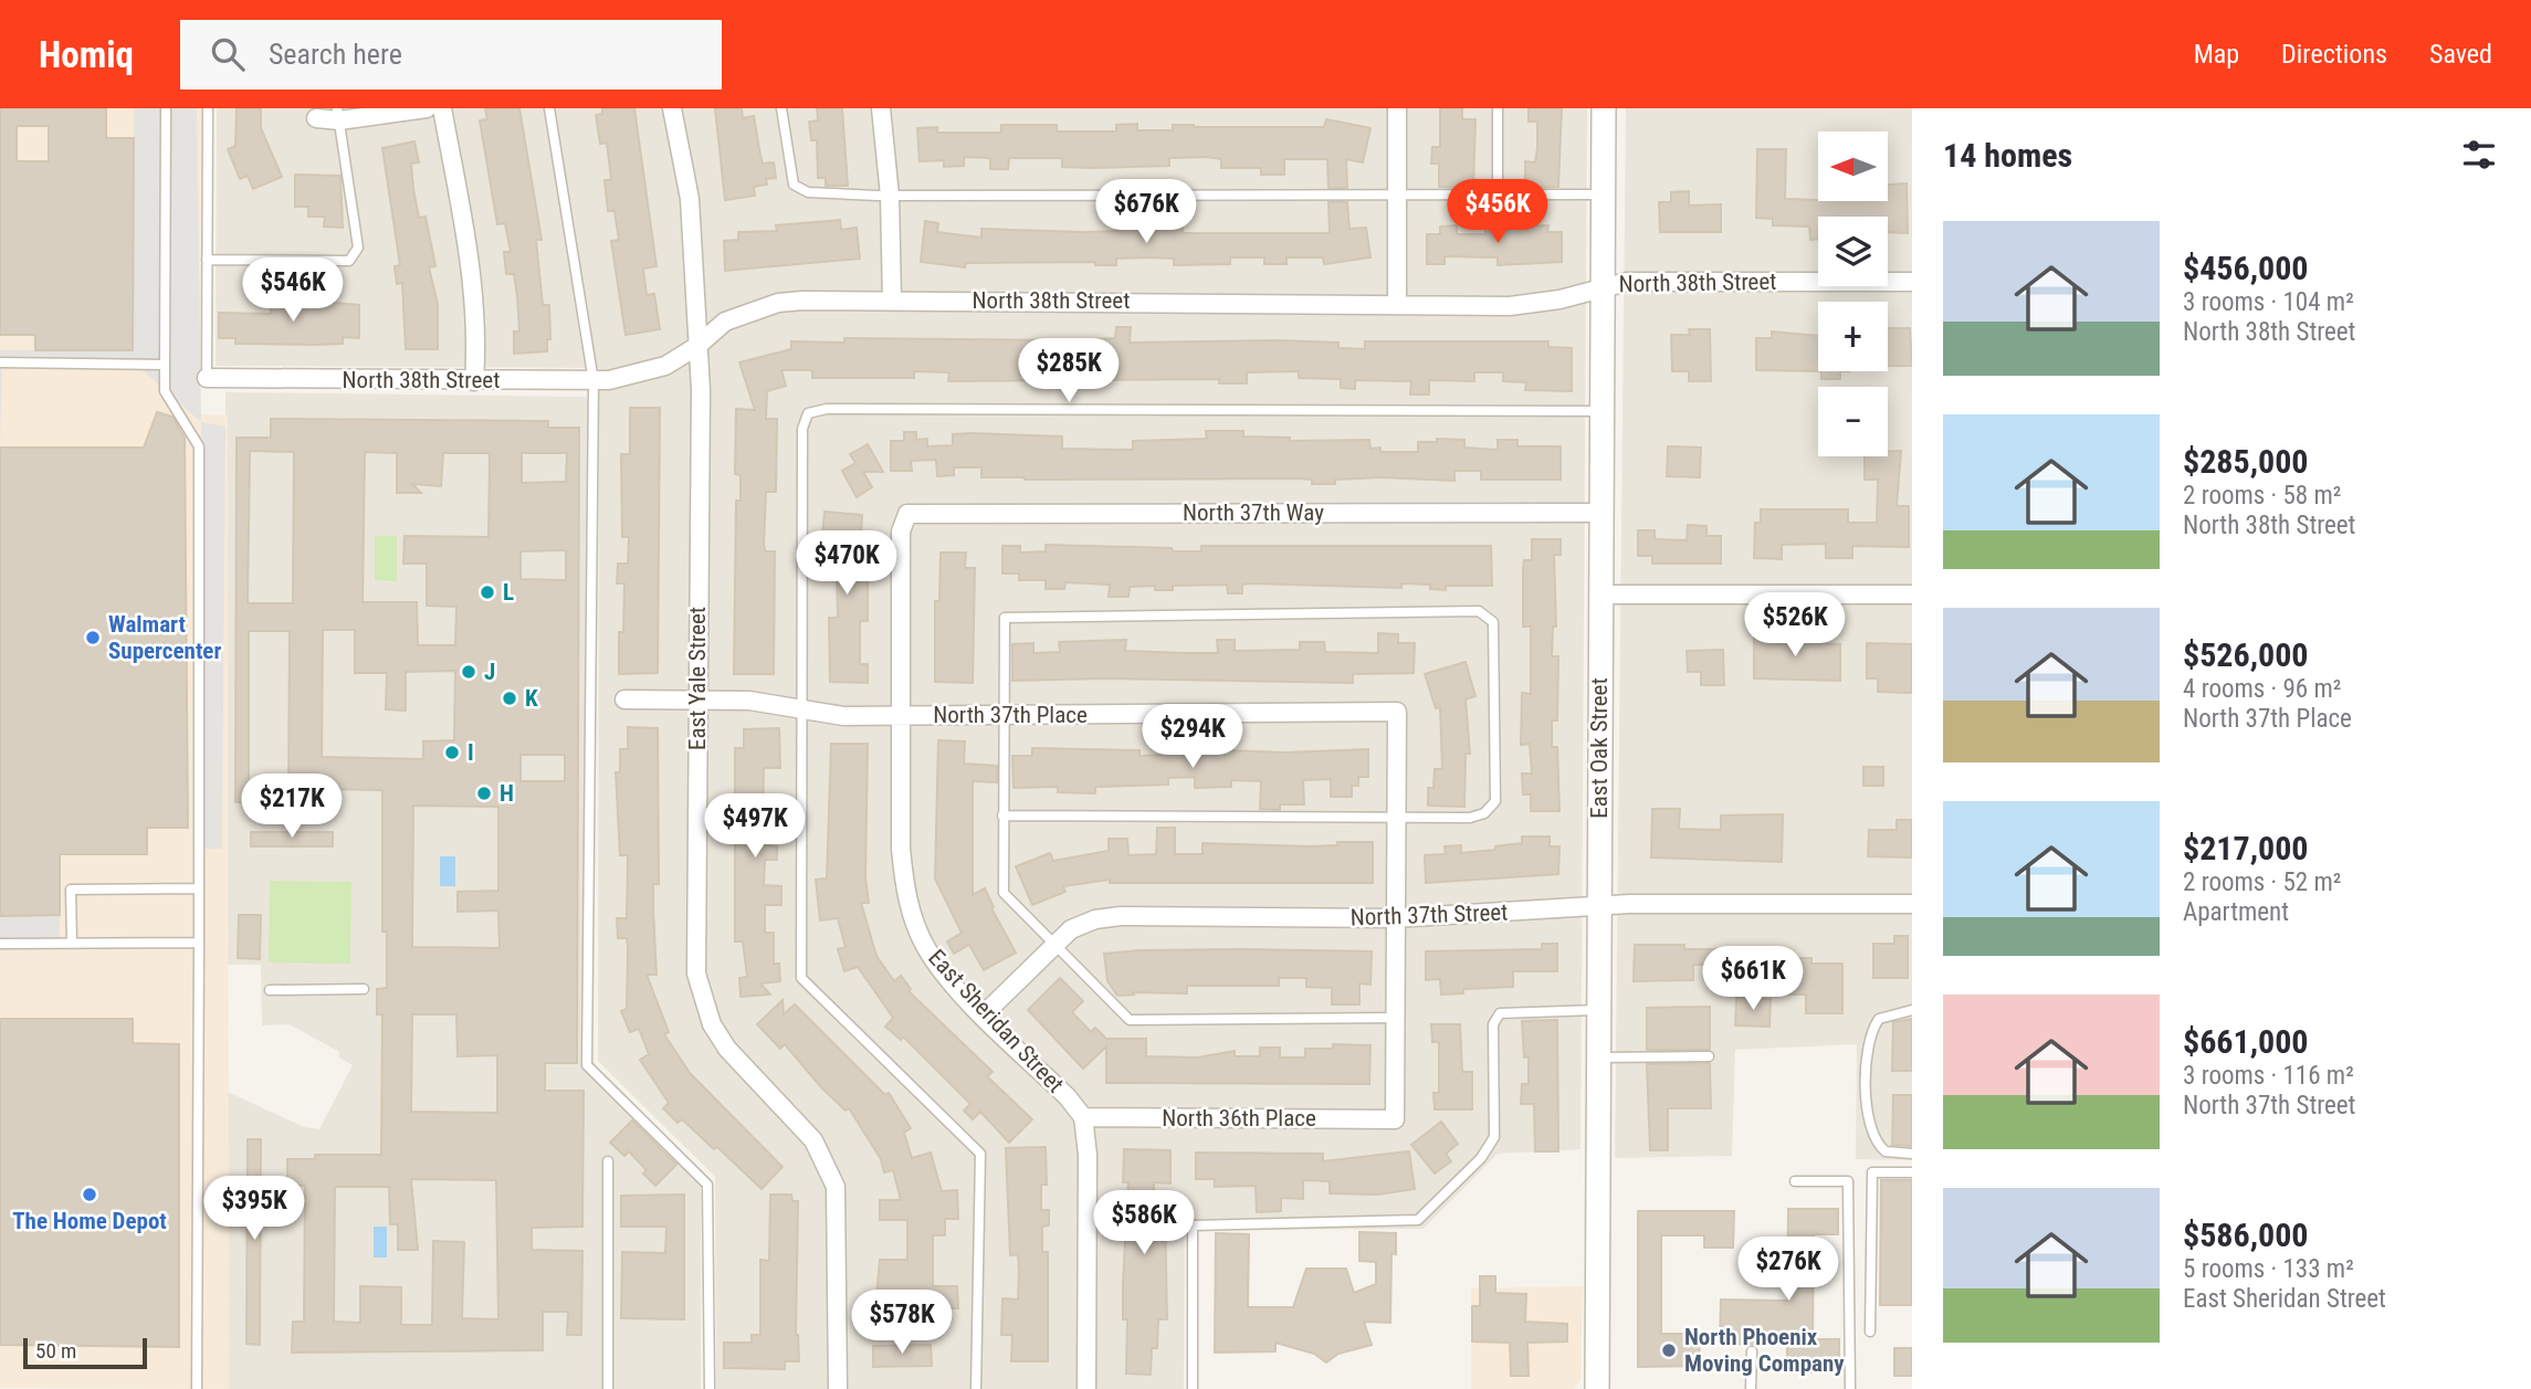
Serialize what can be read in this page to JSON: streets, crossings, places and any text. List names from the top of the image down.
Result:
{
  "streets": {
    "street": [
      "North 38th Street",
      "North 37th Way",
      "East Yale Street",
      "North 37th Place",
      "East Oak Street",
      "North 37th Street",
      "East Sheridan Street",
      "North 36th Place"
    ]
  },
  "crossings": [
    ["North 38th Street", "East Yale Street"],
    ["North 38th Street", "East Oak Street"],
    ["North 37th Way", "East Oak Street"],
    ["North 37th Way", "East Sheridan Street"],
    ["East Yale Street", "North 37th Place"],
    ["North 37th Place", "East Sheridan Street"],
    ["East Oak Street", "North 37th Street"],
    ["North 37th Street", "East Sheridan Street"],
    ["East Sheridan Street", "North 36th Place"]
  ],
  "places": [
    "L",
    "Walmart Supercenter",
    "J",
    "K",
    "I",
    "H",
    "The Home Depot",
    "North Phoenix Moving Company"
  ],
  "scale_bar": "50 m",
  "north": "left",
  "page": {
    "header": "Homiq",
    "search": "Search here",
    "nav": ["Map", "Directions", "Saved"],
    "heading": "14 homes",
    "map_buttons": ["+", "−"],
    "price": [
      "$676K",
      "$456K",
      "$546K",
      "$285K",
      "$470K",
      "$526K",
      "$294K",
      "$217K",
      "$497K",
      "$661K",
      "$395K",
      "$586K",
      "$276K",
      "$578K"
    ],
    "list": [
      {
        "name": "$456,000",
        "note": "3 rooms · 104 m² · North 38th Street"
      },
      {
        "name": "$285,000",
        "note": "2 rooms · 58 m² · North 38th Street"
      },
      {
        "name": "$526,000",
        "note": "4 rooms · 96 m² · North 37th Place"
      },
      {
        "name": "$217,000",
        "note": "2 rooms · 52 m² · Apartment"
      },
      {
        "name": "$661,000",
        "note": "3 rooms · 116 m² · North 37th Street"
      },
      {
        "name": "$586,000",
        "note": "5 rooms · 133 m² · East Sheridan Street"
      }
    ],
    "scale": "50 m"
  }
}
